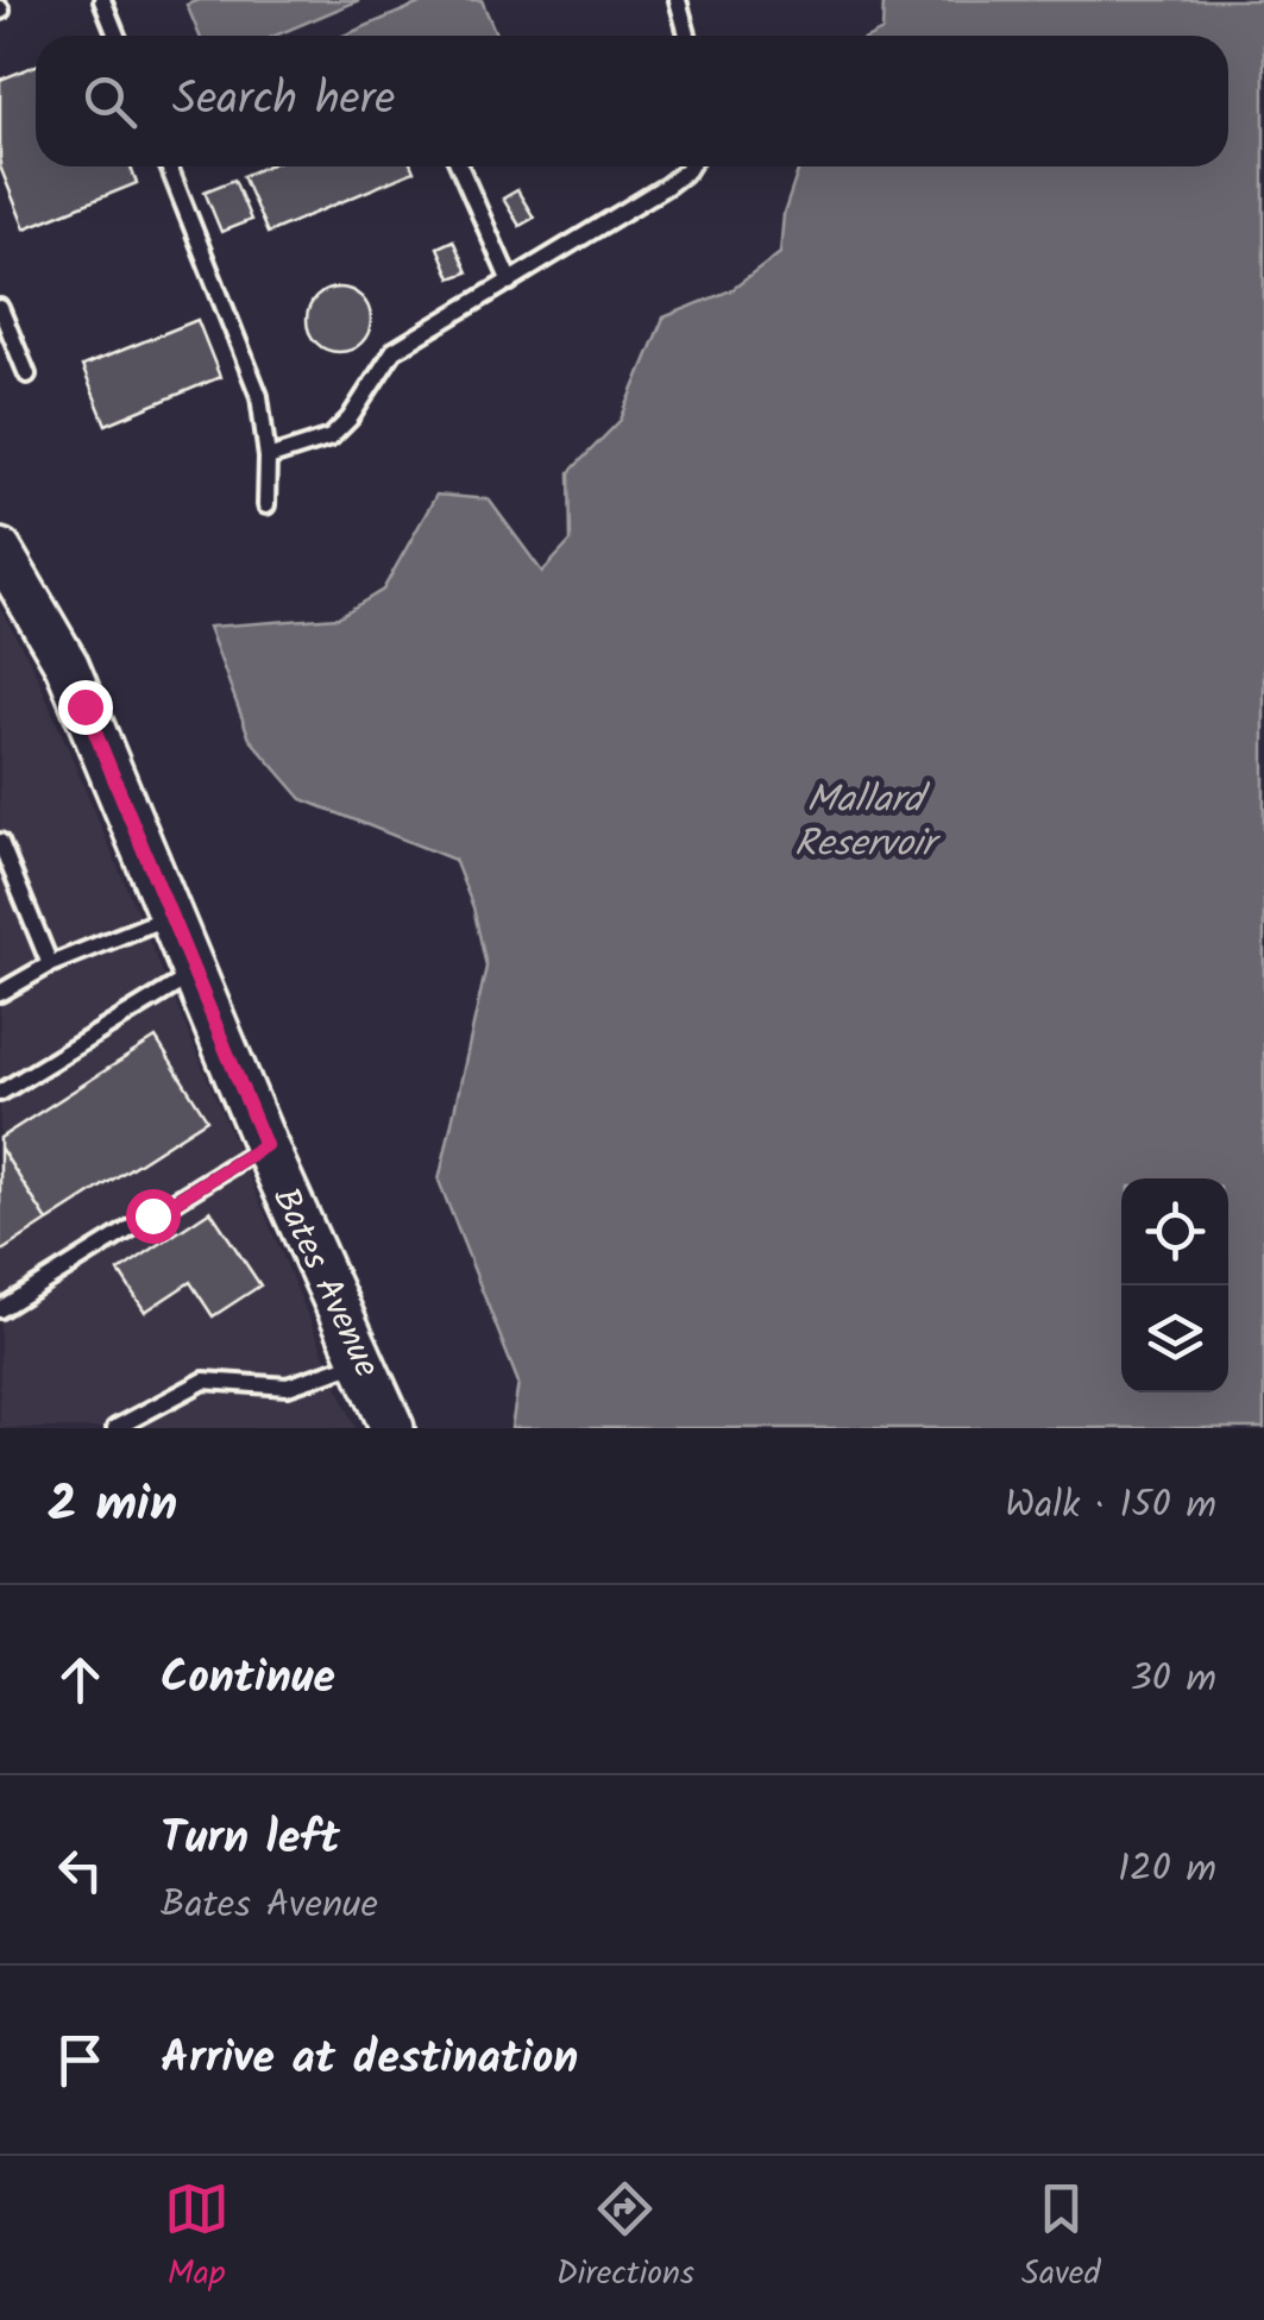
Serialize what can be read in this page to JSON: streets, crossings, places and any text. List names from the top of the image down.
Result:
{
  "streets": {
    "street": ["Bates Avenue"]
  },
  "water": ["Mallard Reservoir"],
  "page": {
    "search": "Search here",
    "heading": ["2 min", "Walk · 150 m"],
    "list": [
      ["Continue", "30 m"],
      ["Turn left", "Bates Avenue", "120 m"],
      "Arrive at destination"
    ],
    "nav": ["Map", "Directions", "Saved"]
  }
}
